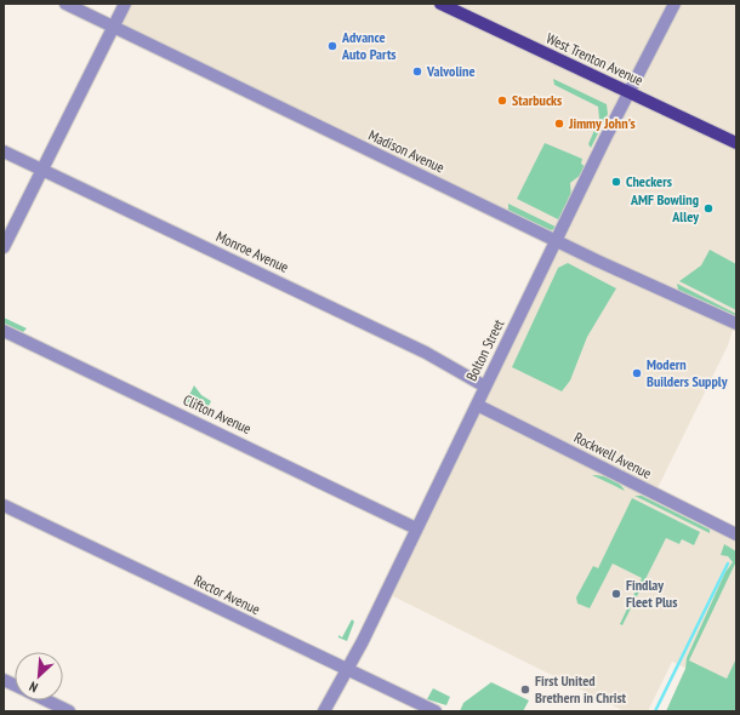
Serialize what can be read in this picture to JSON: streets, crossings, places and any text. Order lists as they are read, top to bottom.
{
  "streets": {
    "main road": ["West Trenton Avenue"],
    "street": [
      "Madison Avenue",
      "Monroe Avenue",
      "Bolton Street",
      "Clifton Avenue",
      "Rockwell Avenue",
      "Rector Avenue"
    ]
  },
  "crossings": [
    ["West Trenton Avenue", "Bolton Street"],
    ["Madison Avenue", "Bolton Street"],
    ["Monroe Avenue", "Bolton Street"],
    ["Bolton Street", "Clifton Avenue"],
    ["Bolton Street", "Rockwell Avenue"],
    ["Bolton Street", "Rector Avenue"]
  ],
  "places": [
    "Advance Auto Parts",
    "Valvoline",
    "Starbucks",
    "Jimmy John's",
    "Checkers",
    "AMF Bowling Alley",
    "Modern Builders Supply",
    "Findlay Fleet Plus",
    "First United Brethern in Christ"
  ],
  "north": "bottom left"
}
